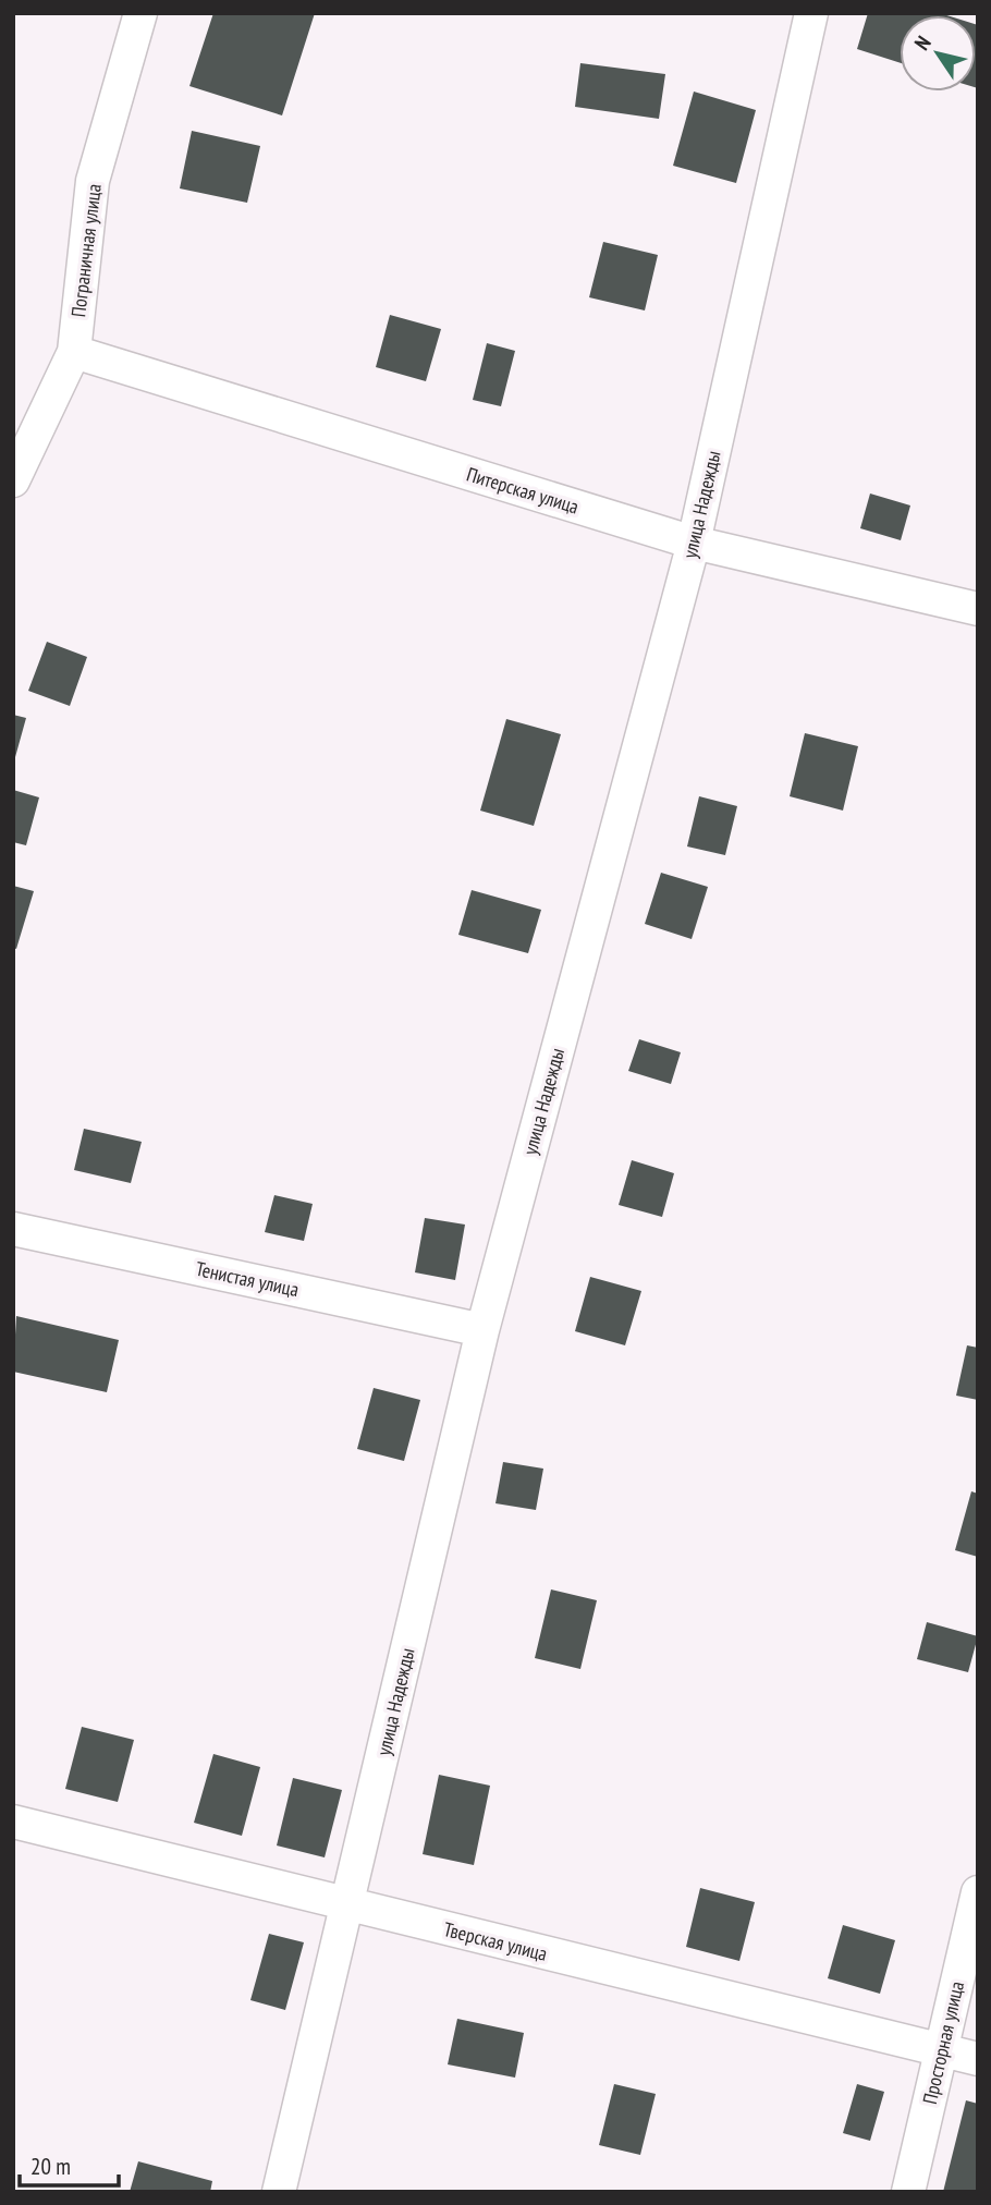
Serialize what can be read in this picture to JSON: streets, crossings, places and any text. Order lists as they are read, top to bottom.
{
  "streets": {
    "street": [
      "Пограничная улица",
      "Питерская улица",
      "улица Надежды",
      "Тенистая улица",
      "Тверская улица",
      "Просторная улица"
    ]
  },
  "crossings": [
    ["Пограничная улица", "Питерская улица"],
    ["Питерская улица", "улица Надежды"],
    ["улица Надежды", "Тенистая улица"],
    ["улица Надежды", "Тверская улица"],
    ["Тверская улица", "Просторная улица"]
  ],
  "scale_bar": "20 m",
  "north": "top left"
}
